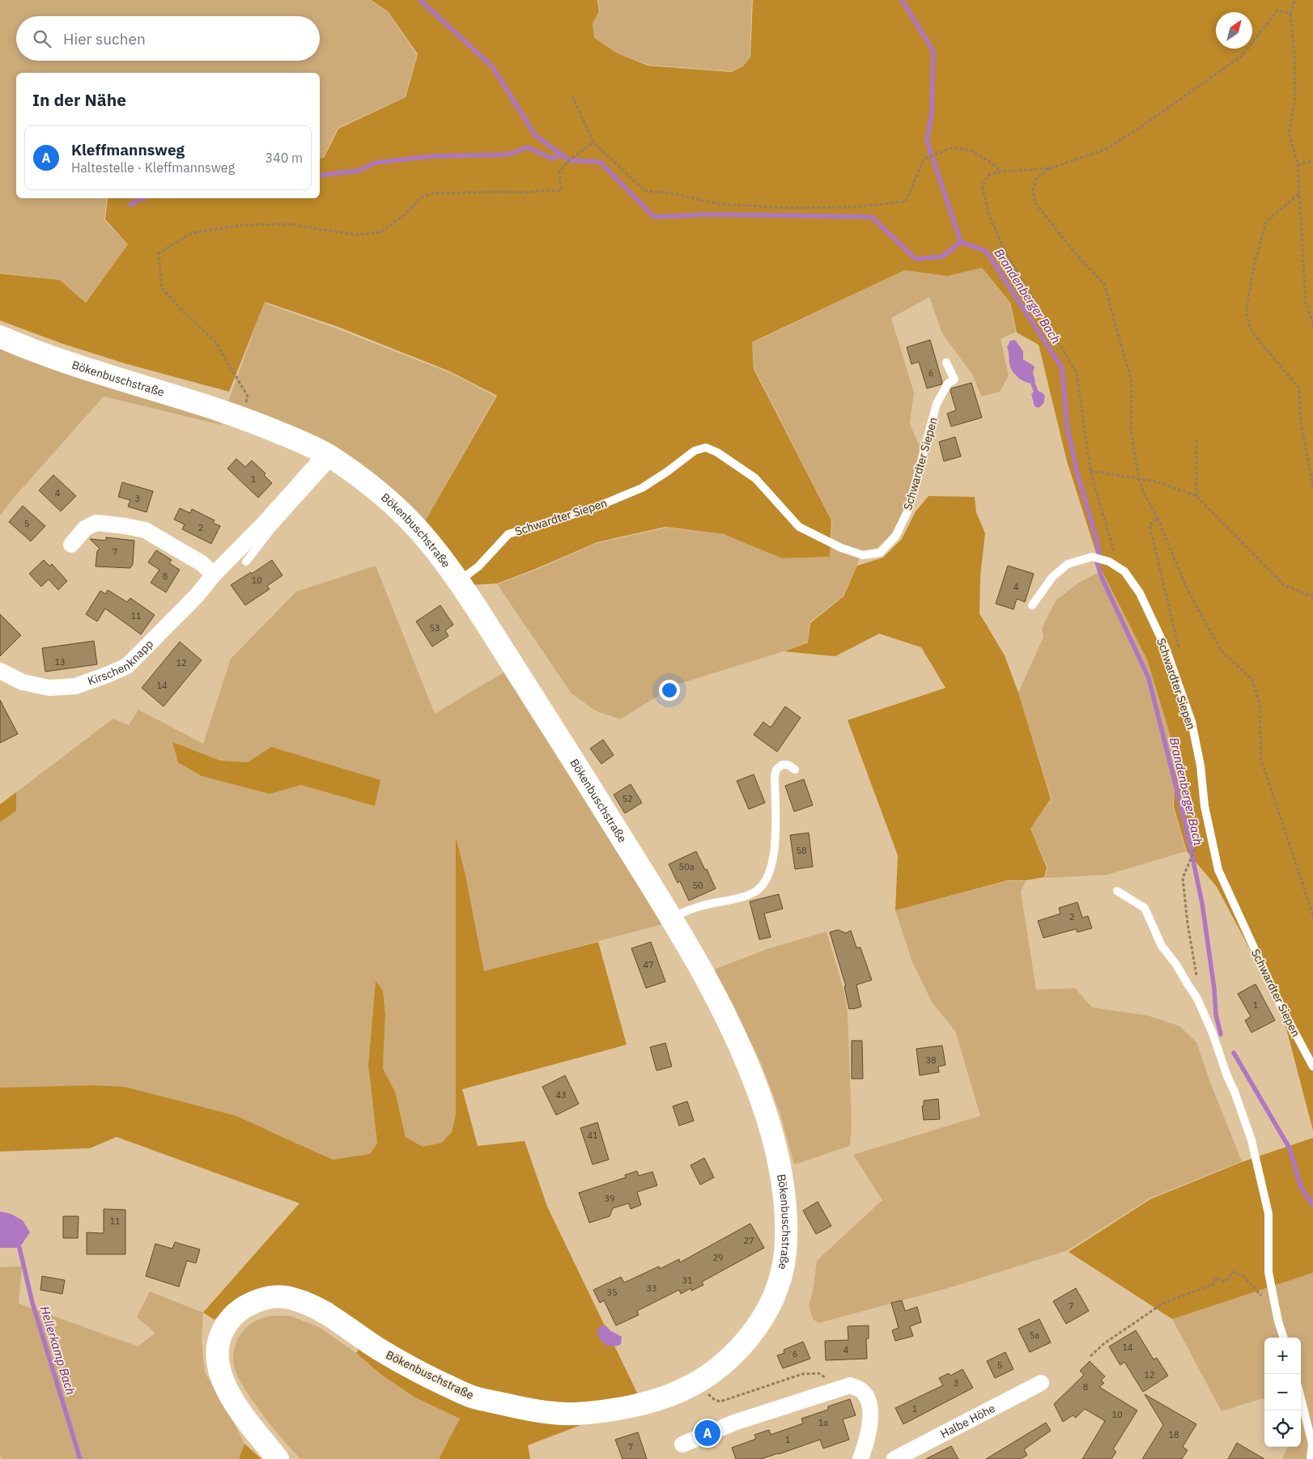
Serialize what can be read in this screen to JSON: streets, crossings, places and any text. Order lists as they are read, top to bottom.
{
  "streets": {
    "main road": ["Bökenbuschstraße"],
    "street": ["Kirschenknapp", "Halbe Höhe"],
    "lane": ["Schwardter Siepen"]
  },
  "crossings": [
    ["Bökenbuschstraße", "Schwardter Siepen"],
    ["Bökenbuschstraße", "Kirschenknapp"]
  ],
  "water": ["Brandenberger Bach", "Hellerkamp Bach"],
  "house_numbers": [
    "6",
    "1",
    "4",
    "3",
    "5",
    "2",
    "7",
    "8",
    "10",
    "4",
    "11",
    "53",
    "13",
    "12",
    "14",
    "52",
    "58",
    "50a",
    "50",
    "2",
    "47",
    "1",
    "38",
    "43",
    "41",
    "39",
    "11",
    "27",
    "29",
    "31",
    "33",
    "35",
    "7",
    "5a",
    "14",
    "4",
    "6",
    "5",
    "12",
    "3",
    "8",
    "1",
    "10",
    "1a",
    "18",
    "1",
    "7"
  ],
  "north": "top right",
  "page": {
    "search": "Hier suchen",
    "heading": "In der Nähe",
    "list": [
      {
        "mark": "A",
        "name": "Kleffmannsweg",
        "note": "Haltestelle · Kleffmannsweg",
        "value": "340 m"
      }
    ],
    "map_buttons": ["+", "−"],
    "pins": "A"
  }
}
